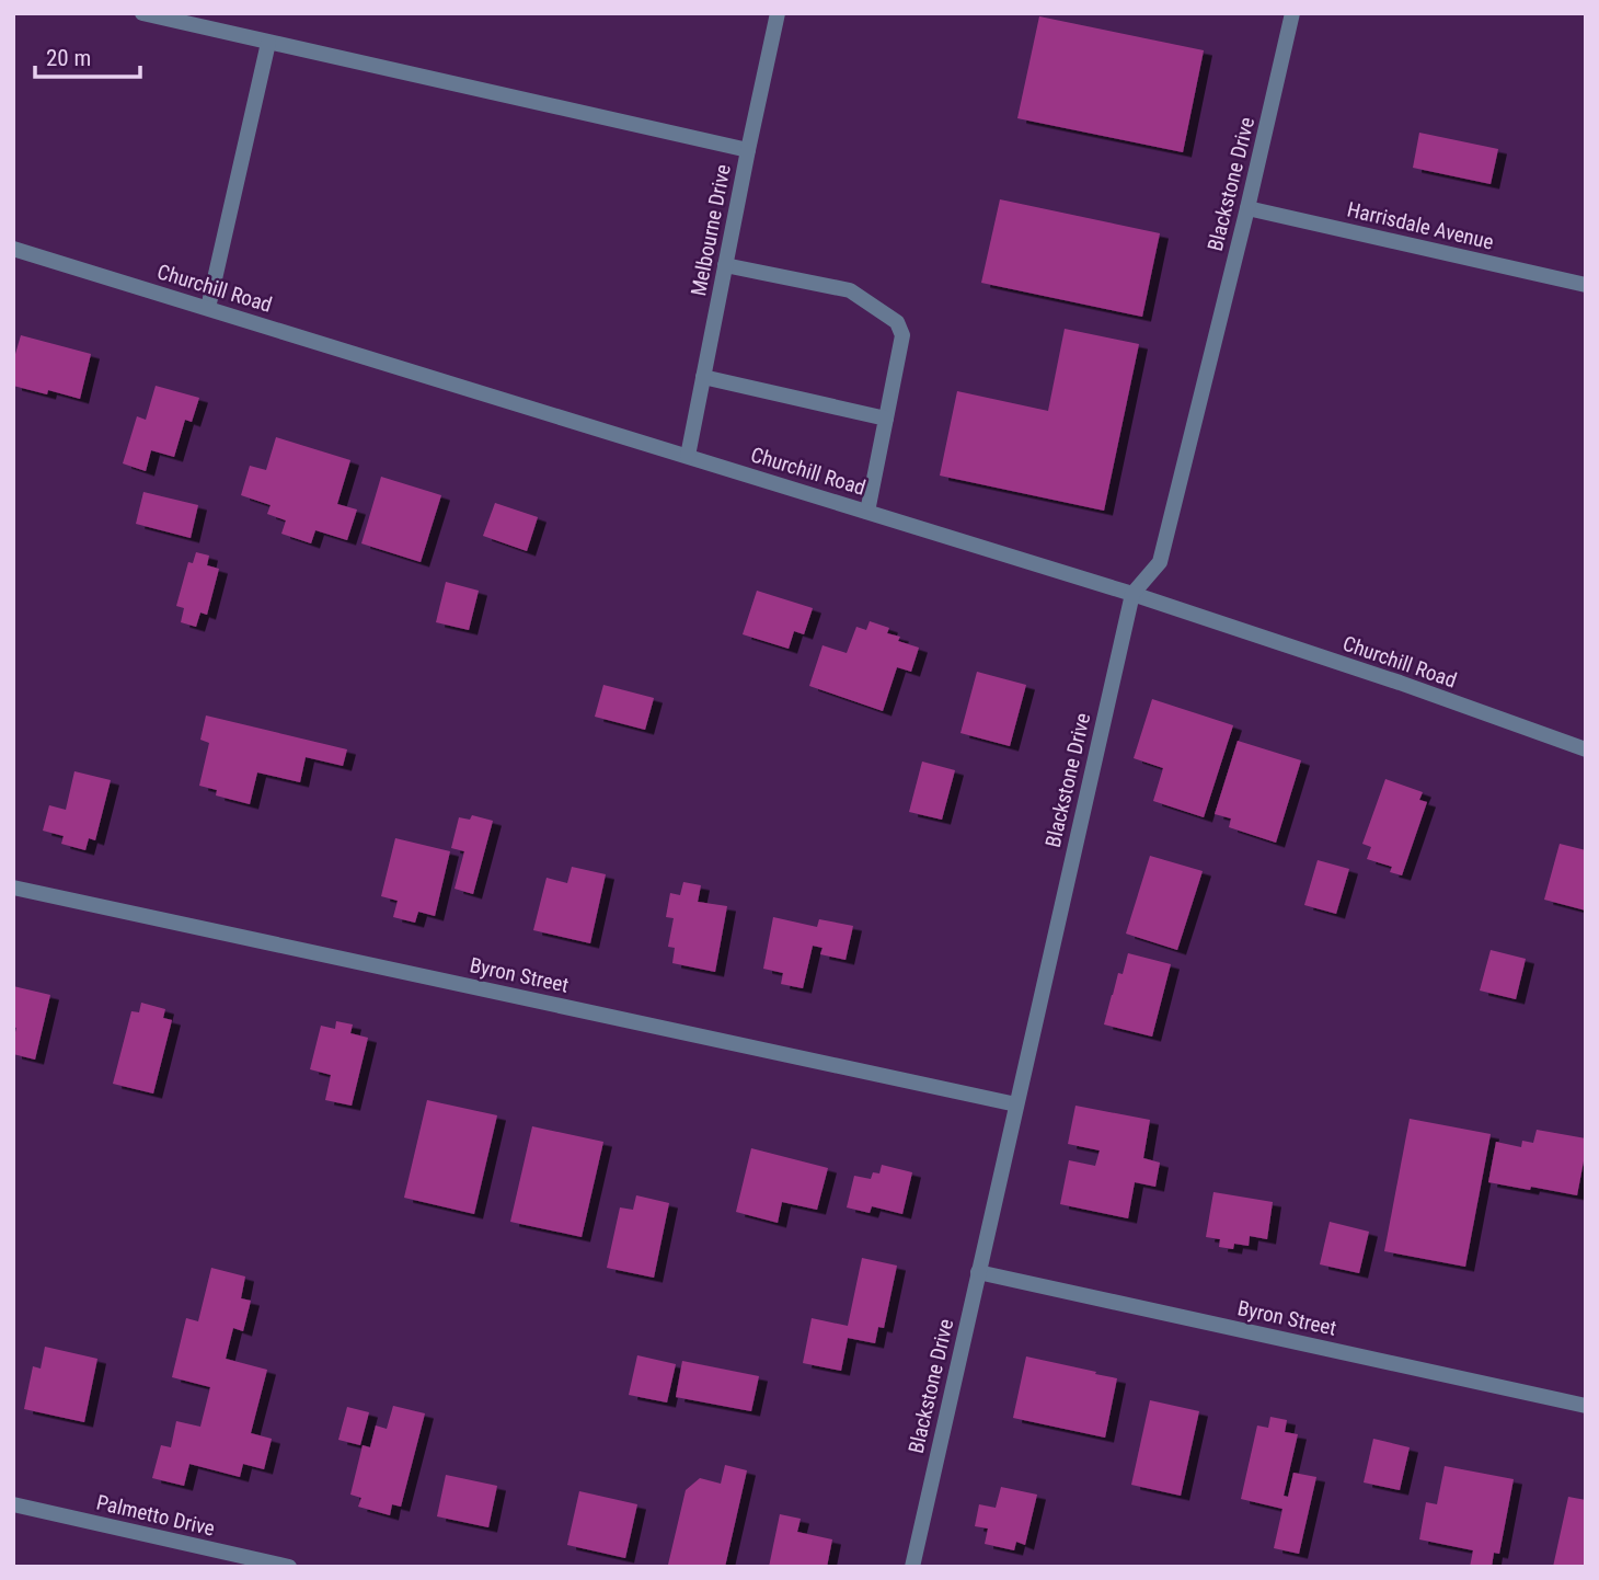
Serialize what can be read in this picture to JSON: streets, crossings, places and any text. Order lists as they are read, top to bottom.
{
  "streets": {
    "street": [
      "Blackstone Drive",
      "Harrisdale Avenue",
      "Melbourne Drive",
      "Churchill Road",
      "Byron Street",
      "Palmetto Drive"
    ]
  },
  "crossings": [
    ["Blackstone Drive", "Harrisdale Avenue"],
    ["Blackstone Drive", "Churchill Road"],
    ["Blackstone Drive", "Byron Street"],
    ["Melbourne Drive", "Churchill Road"]
  ],
  "scale_bar": "20 m"
}
